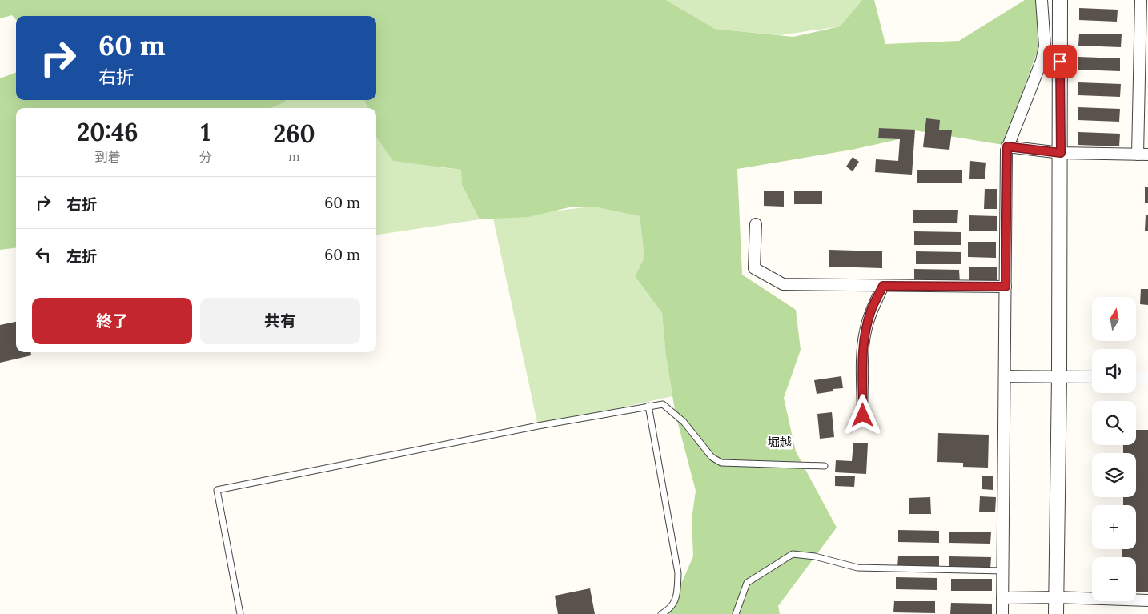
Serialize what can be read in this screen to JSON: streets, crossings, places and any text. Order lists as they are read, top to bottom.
{
  "districts": ["堀越"],
  "north": "top",
  "page": {
    "turn": ["60 m", "右折"],
    "eta": [
      "20:46",
      "到着",
      "1",
      "分",
      "260",
      "m"
    ],
    "list": [
      {
        "name": "右折",
        "value": "60 m"
      },
      {
        "name": "左折",
        "value": "60 m"
      }
    ],
    "buttons": ["終了", "共有"],
    "map_buttons": ["+", "−"]
  }
}
